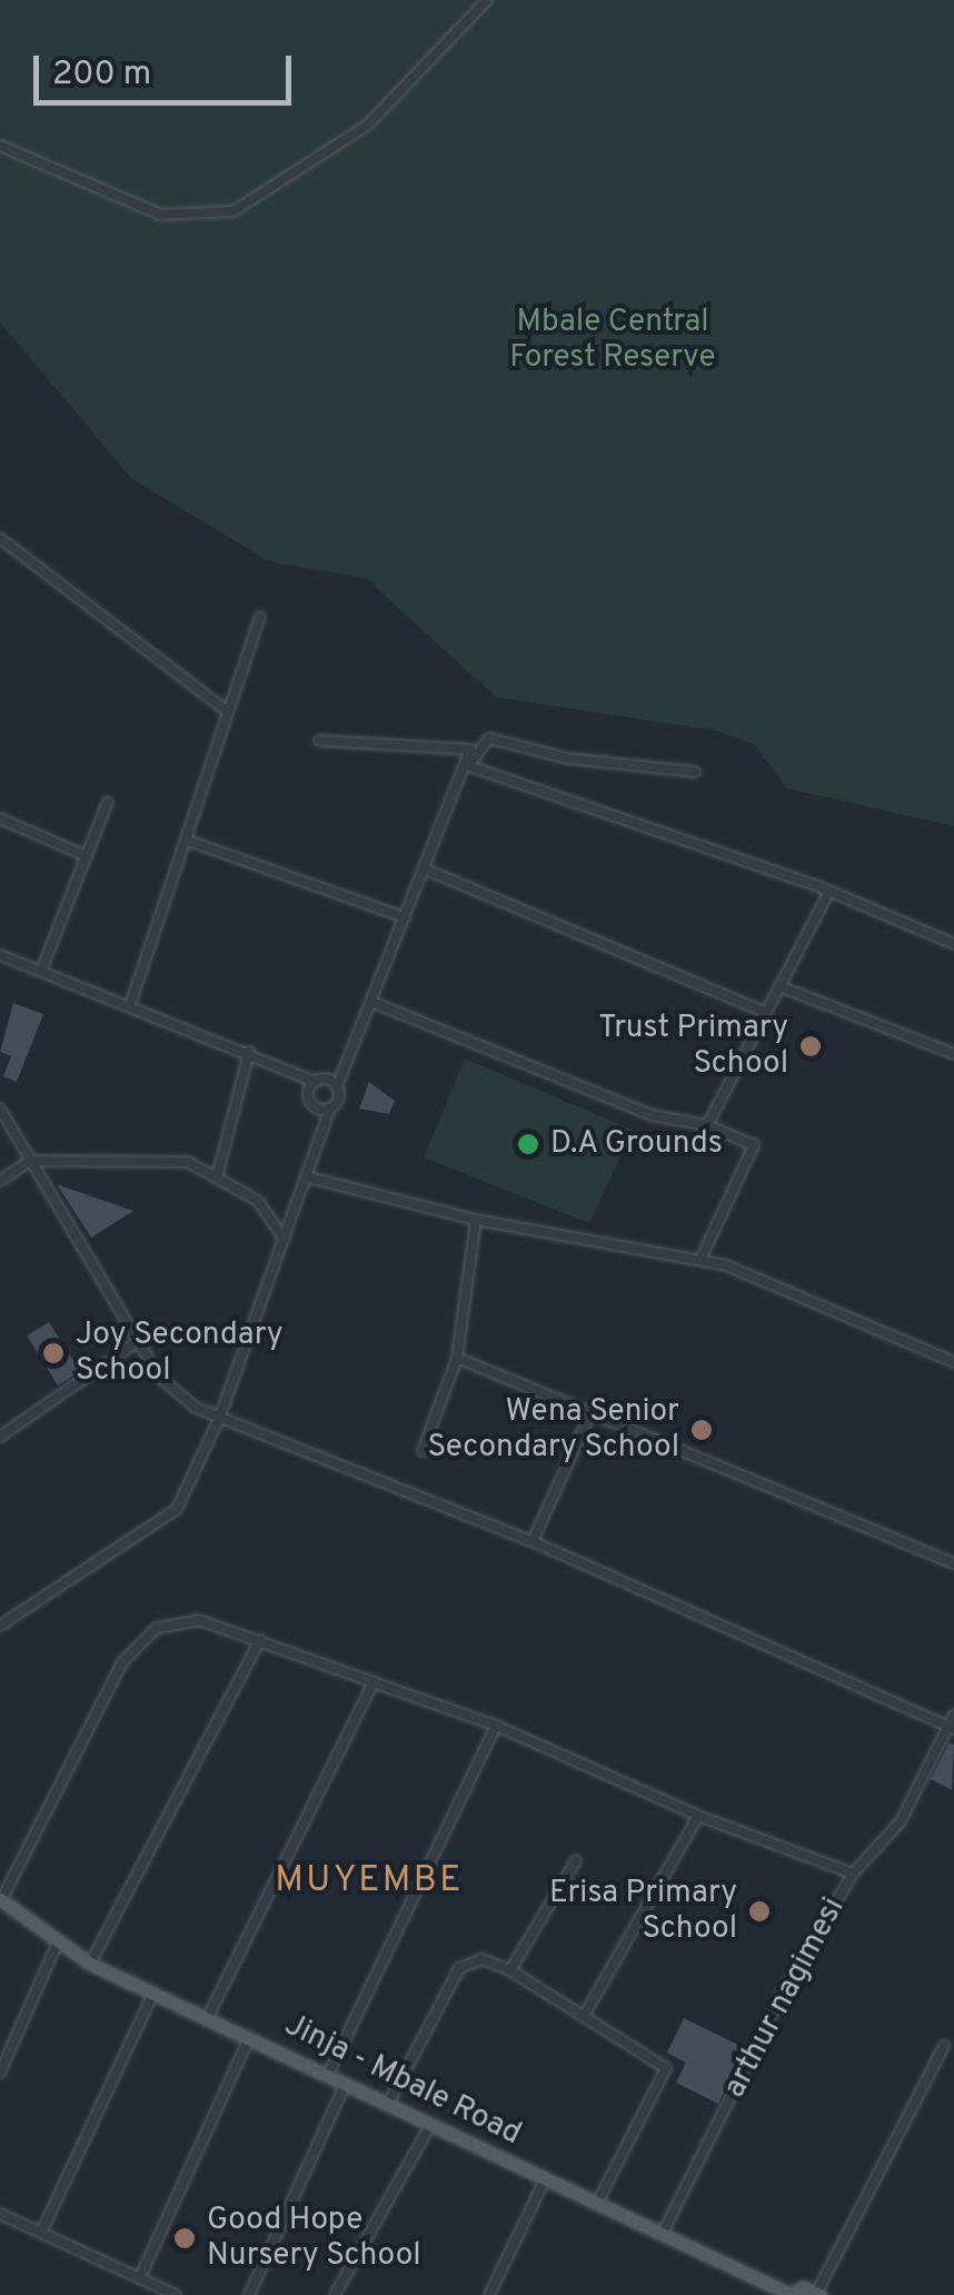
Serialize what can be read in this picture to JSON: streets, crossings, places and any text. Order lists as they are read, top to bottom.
{
  "streets": {
    "main road": ["Jinja - Mbale Road"],
    "street": ["arthur nagimesi"]
  },
  "crossings": [
    ["arthur nagimesi", "Jinja - Mbale Road"]
  ],
  "districts": ["MUYEMBE"],
  "parks": ["Mbale Central Forest Reserve"],
  "places": [
    "Trust Primary School",
    "D.A Grounds",
    "Joy Secondary School",
    "Wena Senior Secondary School",
    "Erisa Primary School",
    "Good Hope Nursery School"
  ],
  "scale_bar": "200 m"
}
